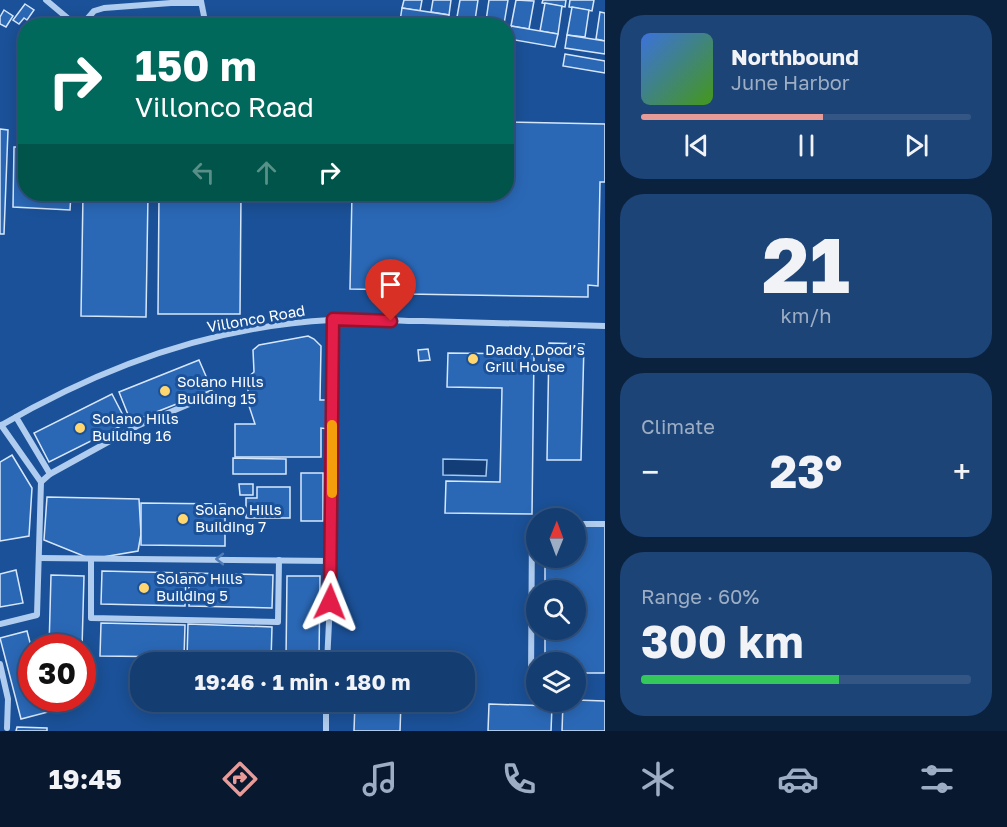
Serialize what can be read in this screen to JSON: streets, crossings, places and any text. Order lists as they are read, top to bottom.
{
  "streets": {
    "street": ["Villonco Road"]
  },
  "places": [
    "Daddy Dood’s Grill House",
    "Solano Hills Building 15",
    "Solano Hills Building 16",
    "Solano Hills Building 7",
    "Solano Hills Building 5"
  ],
  "north": "top",
  "page": {
    "turn": ["150 m", "Villonco Road"],
    "song": ["Northbound", "June Harbor"],
    "tile": [
      ["21", "km/h"],
      "Climate",
      ["Range · 60%", "300 km"]
    ],
    "heat": ["−", "23°", "+"],
    "limit": "30",
    "trip": "19:46 · 1 min · 180 m",
    "tabs": "19:45"
  }
}
